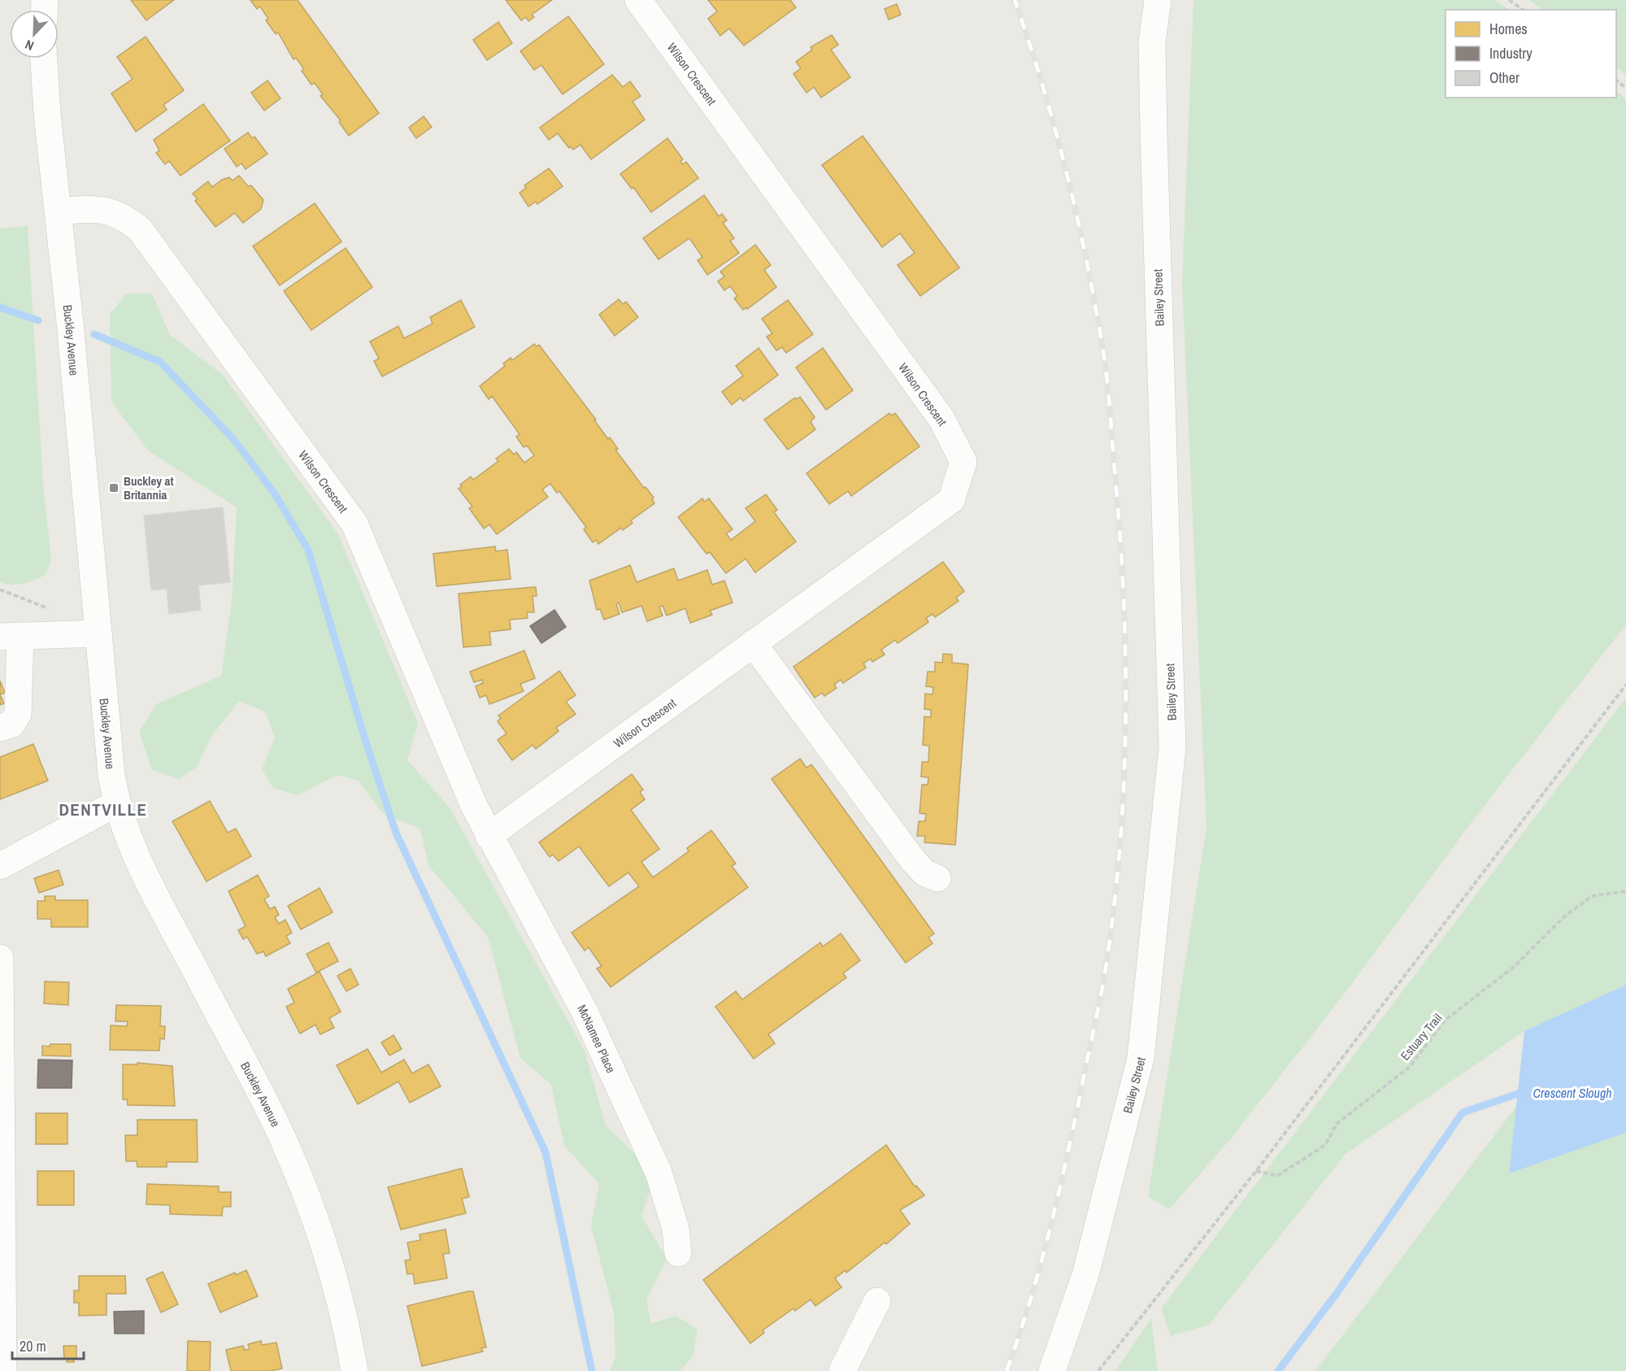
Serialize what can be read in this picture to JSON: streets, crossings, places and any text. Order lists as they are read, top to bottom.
{
  "streets": {
    "street": [
      "Wilson Crescent",
      "Bailey Street",
      "Buckley Avenue",
      "McNamee Place"
    ],
    "path": ["Estuary Trail"]
  },
  "crossings": [
    ["Wilson Crescent", "Buckley Avenue"],
    ["Wilson Crescent", "McNamee Place"]
  ],
  "districts": ["DENTVILLE"],
  "water": ["Crescent Slough"],
  "places": {
    "transit": ["Buckley at Britannia"]
  },
  "legend": ["Homes", "Industry", "Other"],
  "scale_bar": "20 m",
  "north": "bottom left"
}
